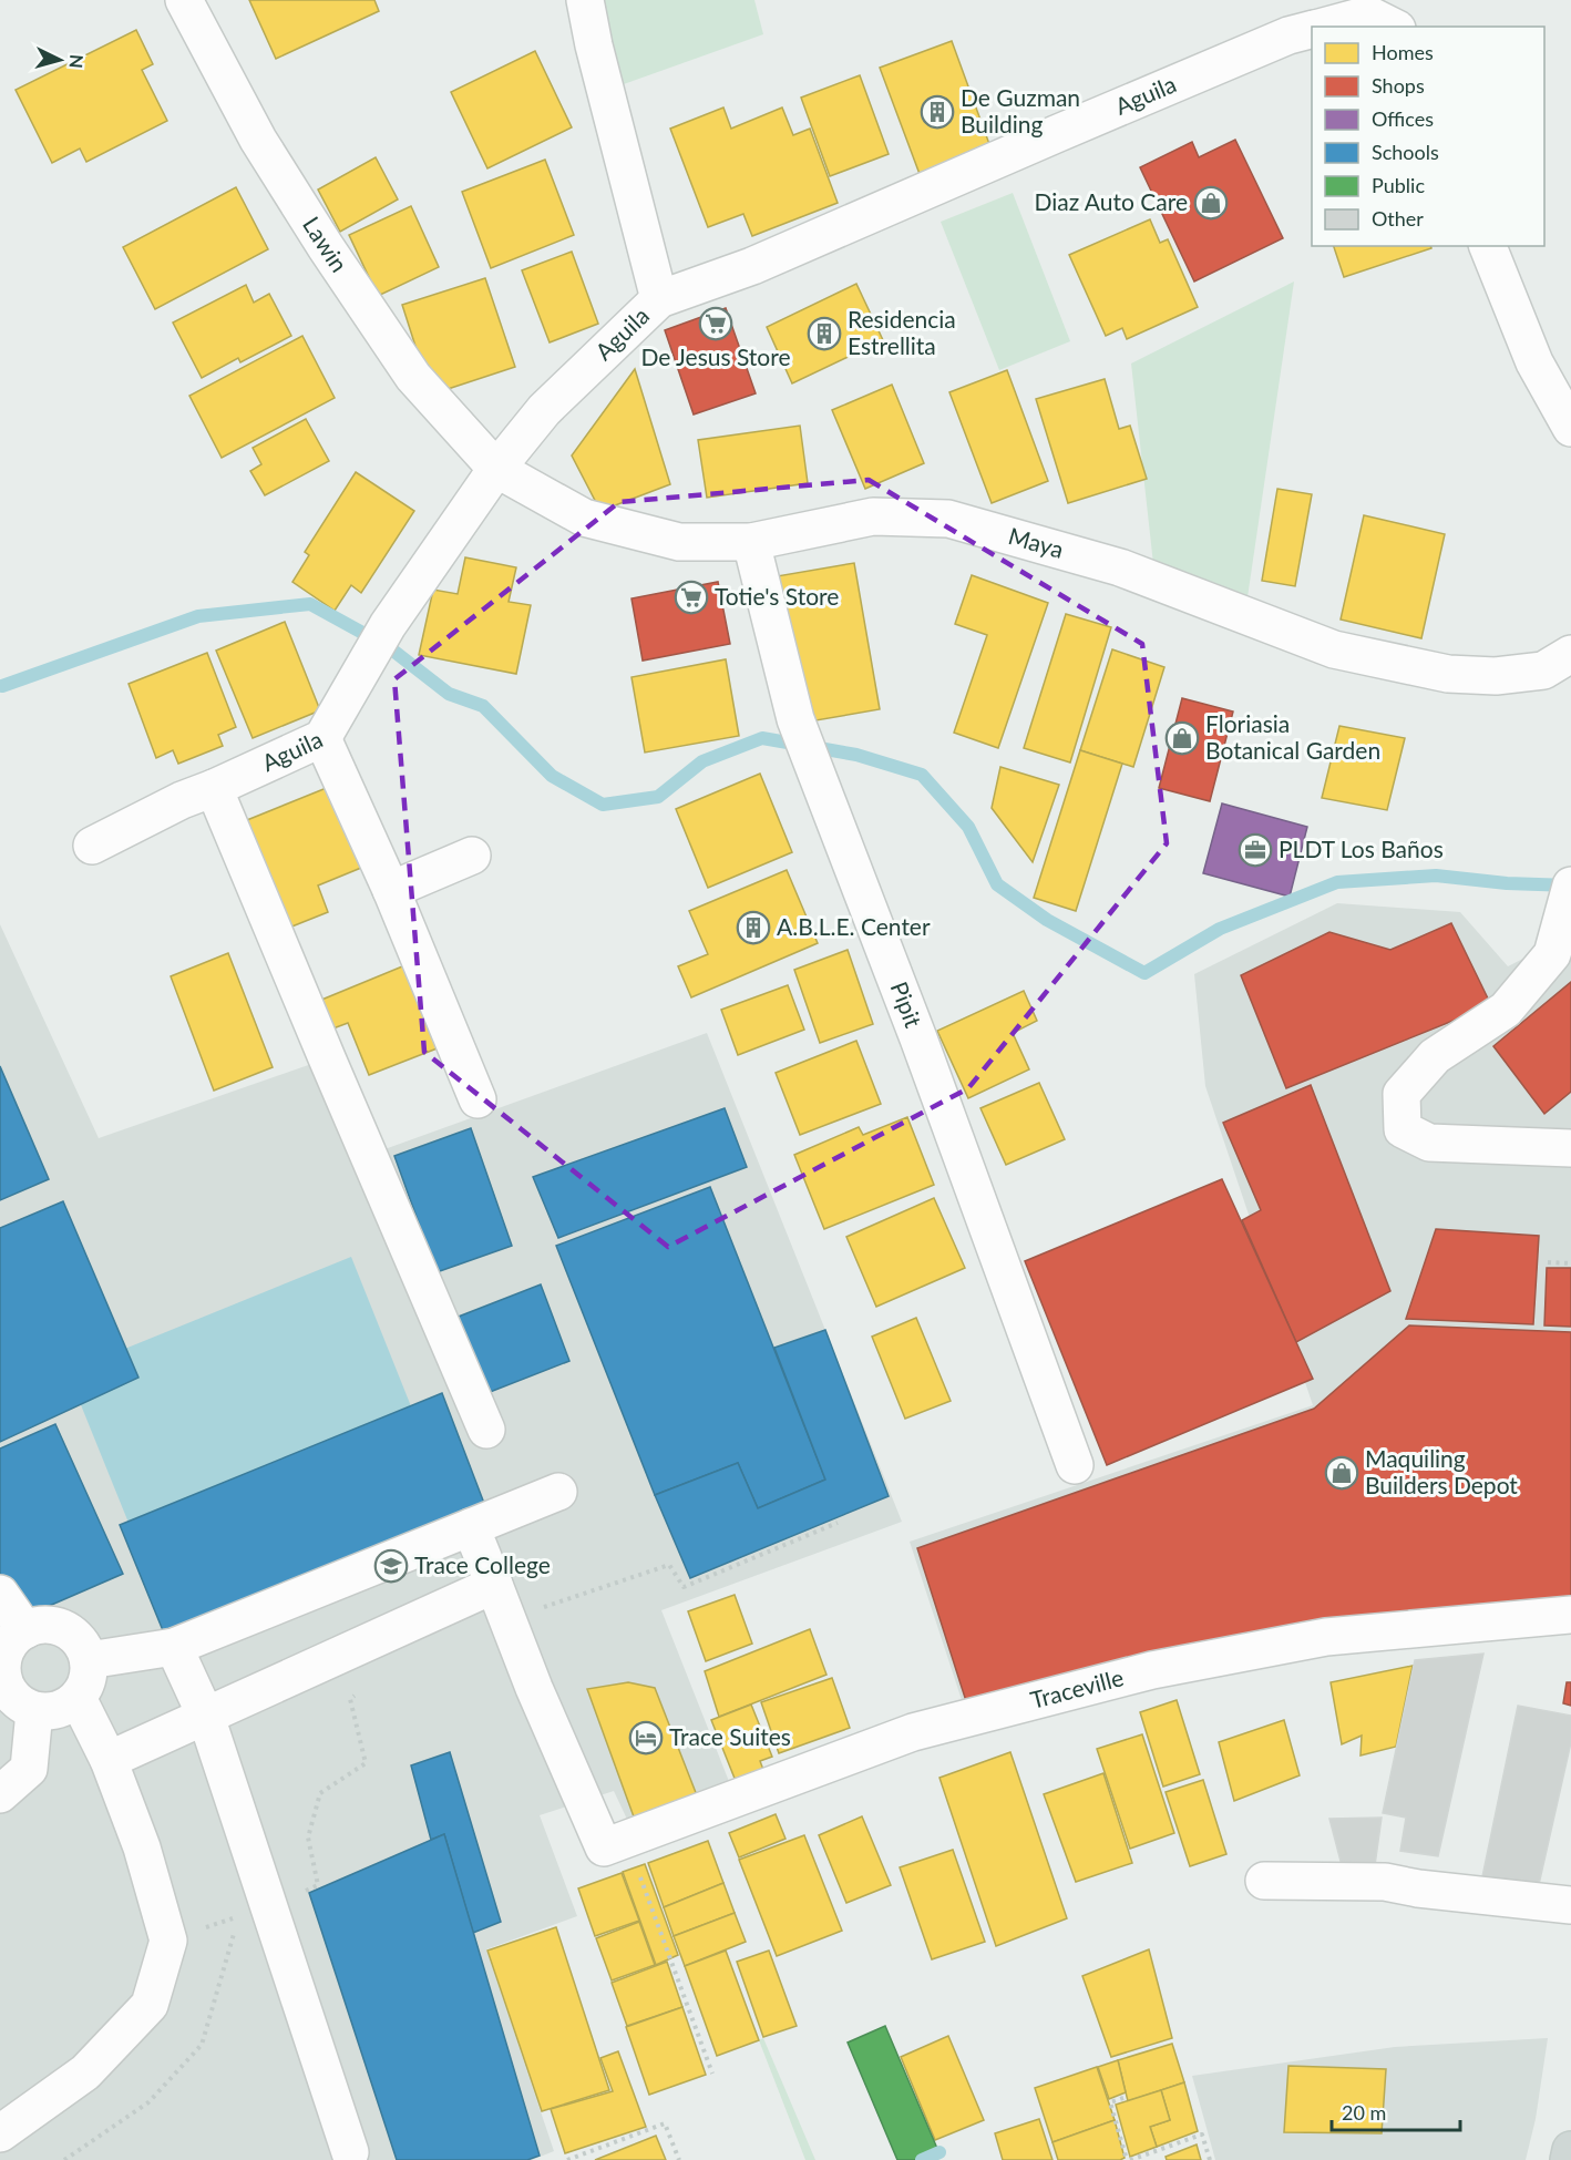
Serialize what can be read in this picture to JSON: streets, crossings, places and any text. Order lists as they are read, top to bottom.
{
  "streets": {
    "street": [
      "Aguila",
      "Lawin",
      "Maya",
      "Pipit",
      "Traceville"
    ]
  },
  "crossings": [
    ["Aguila", "Lawin"],
    ["Aguila", "Maya"],
    ["Lawin", "Maya"],
    ["Maya", "Pipit"]
  ],
  "places": {
    "building": ["De Guzman Building", "Residencia Estrellita", "A.B.L.E. Center"],
    "shop": ["Diaz Auto Care", "Floriasia Botanical Garden", "Maquiling Builders Depot"],
    "supermarket": ["De Jesus Store", "Totie's Store"],
    "office": ["PLDT Los Baños"],
    "school or university": ["Trace College"],
    "hotel": ["Trace Suites"]
  },
  "legend": [
    "Homes",
    "Shops",
    "Offices",
    "Schools",
    "Public",
    "Other"
  ],
  "scale_bar": "20 m",
  "north": "right"
}
